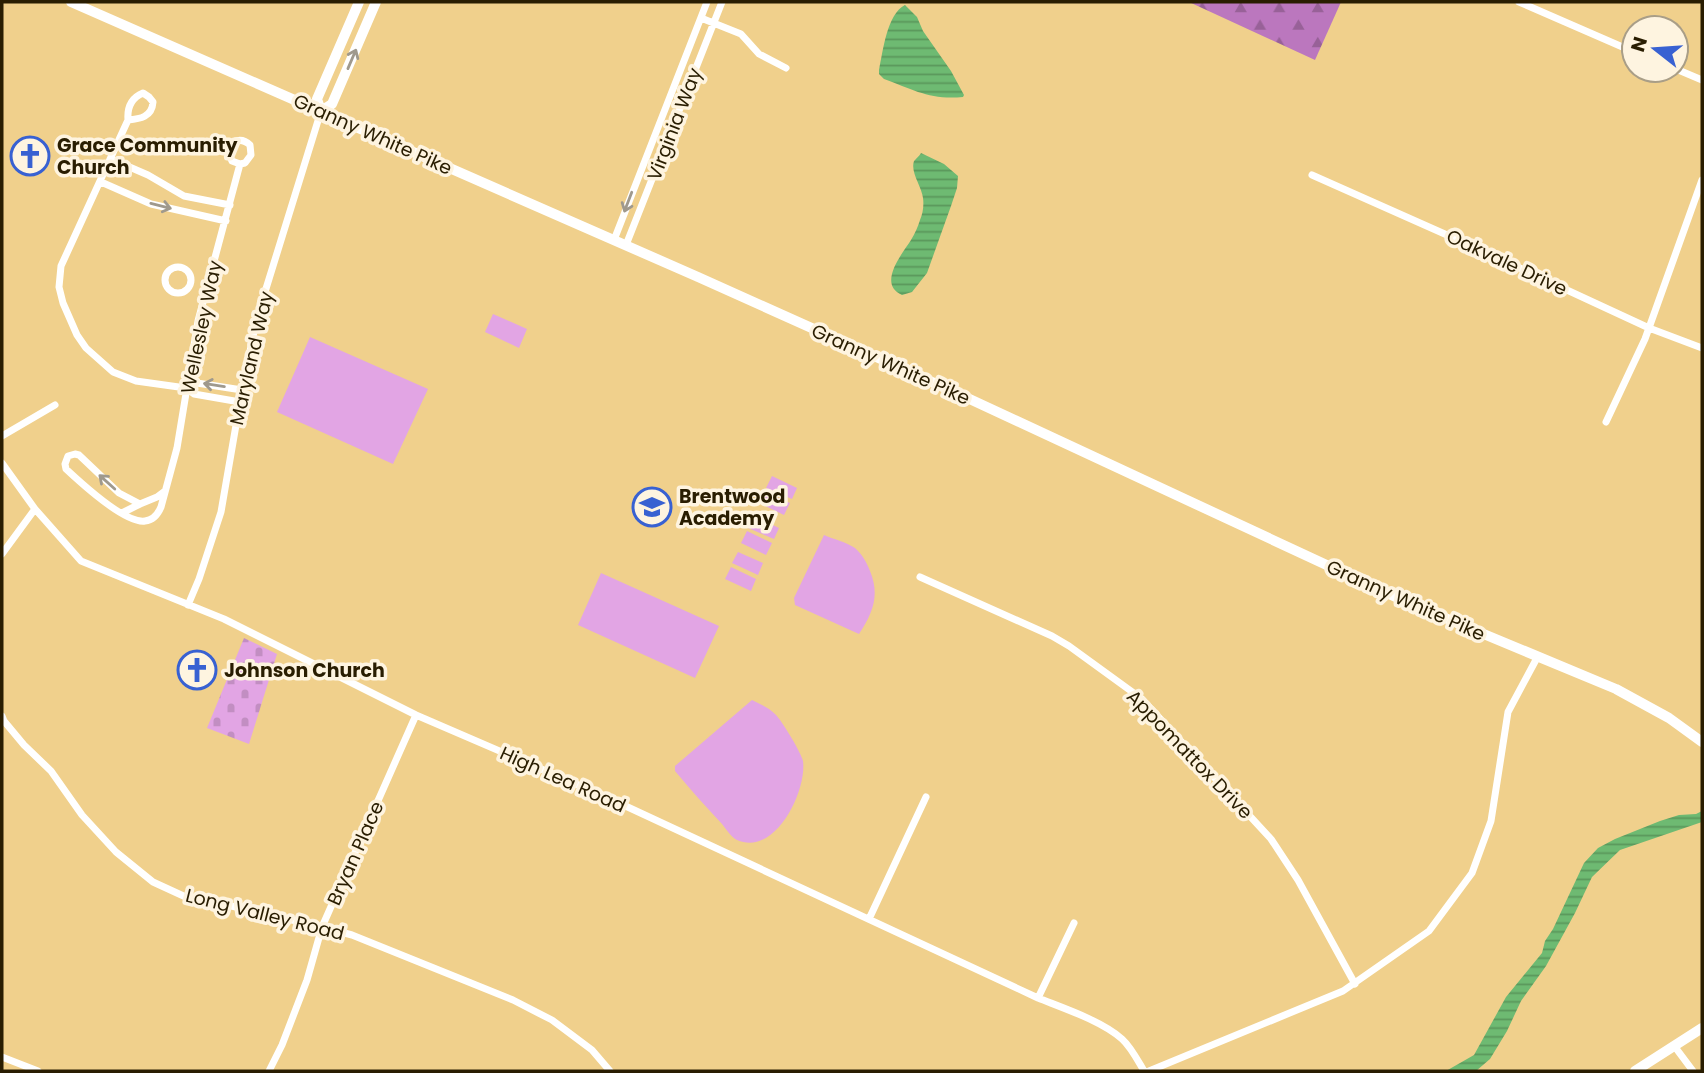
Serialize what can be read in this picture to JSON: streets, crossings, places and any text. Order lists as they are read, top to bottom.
{
  "streets": {
    "main road": ["Granny White Pike", "Maryland Way"],
    "street": [
      "Virginia Way",
      "Oakvale Drive",
      "Wellesley Way",
      "Appomattox Drive",
      "High Lea Road",
      "Bryan Place",
      "Long Valley Road"
    ]
  },
  "crossings": [
    ["Virginia Way", "Granny White Pike"],
    ["Granny White Pike", "Maryland Way"],
    ["Maryland Way", "High Lea Road"],
    ["High Lea Road", "Bryan Place"],
    ["Bryan Place", "Long Valley Road"]
  ],
  "places": {
    "church": ["Grace Community Church", "Johnson Church"],
    "school or university": ["Brentwood Academy"]
  },
  "north": "left"
}
